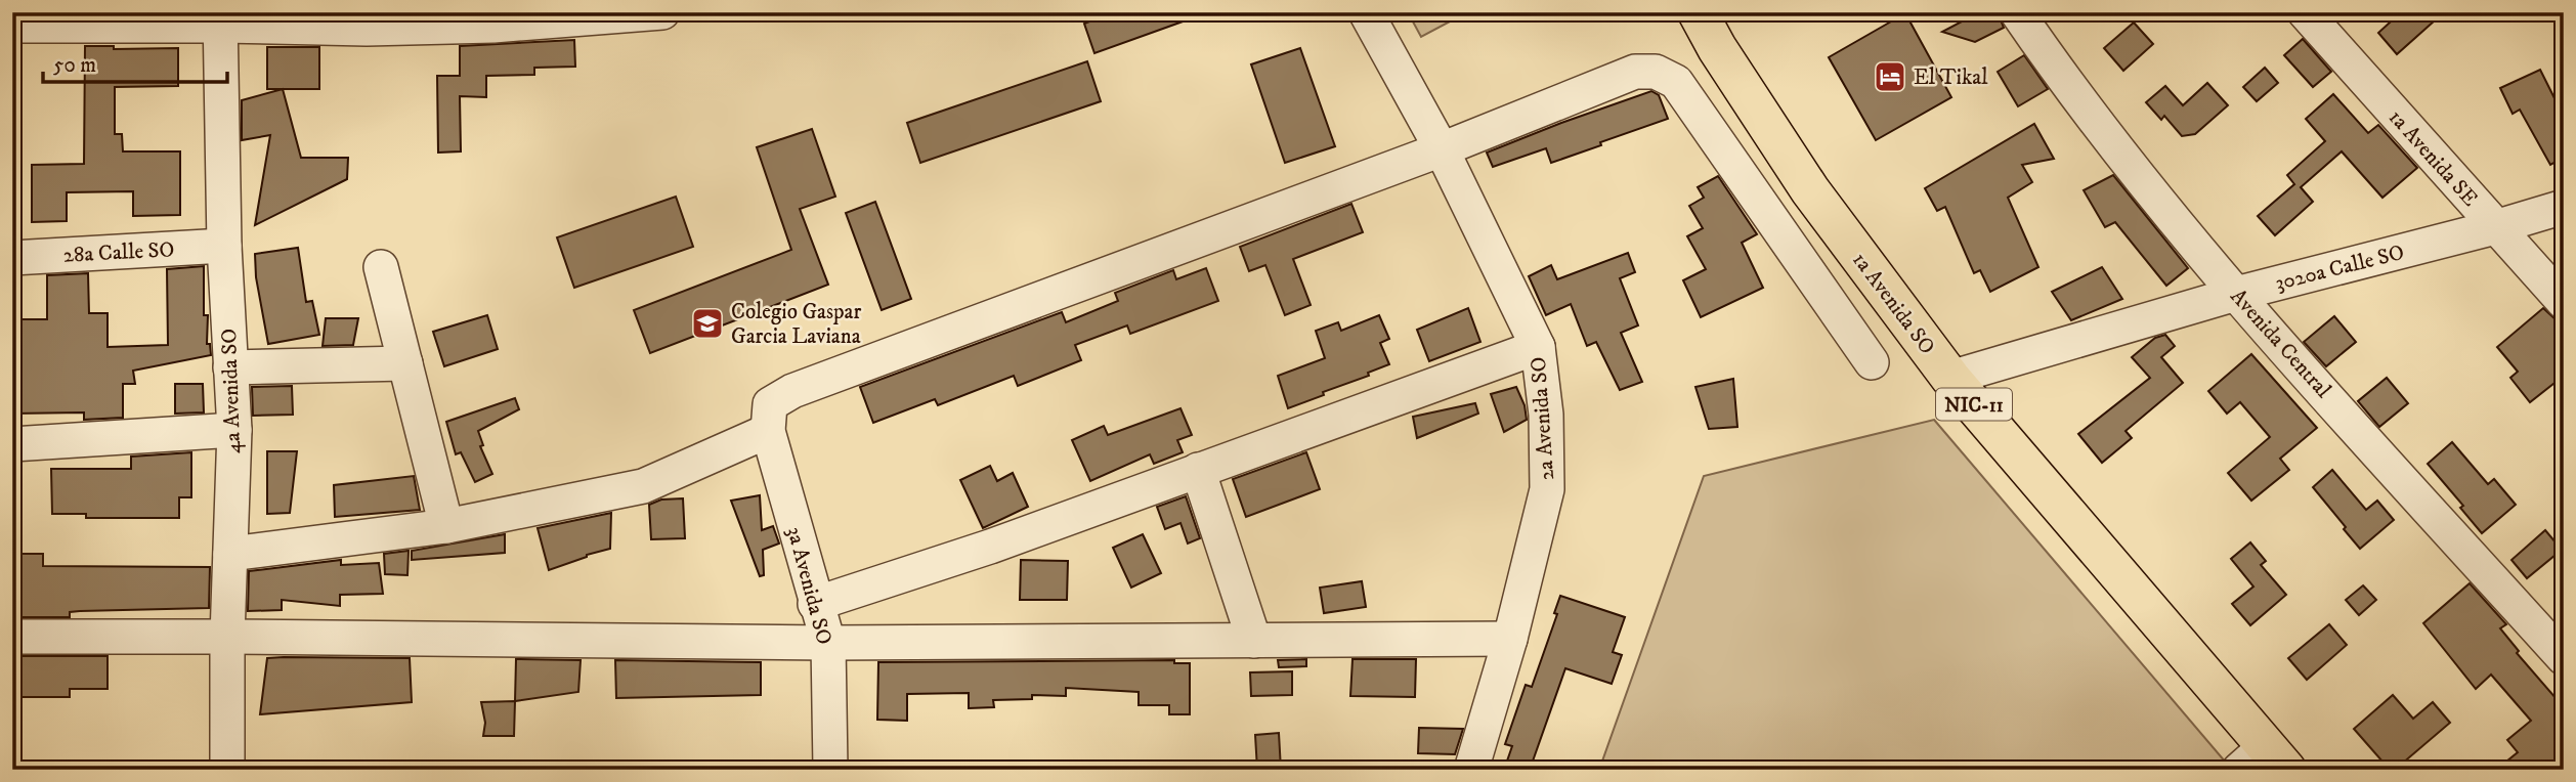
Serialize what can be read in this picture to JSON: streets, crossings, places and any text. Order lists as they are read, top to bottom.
{
  "streets": {
    "highway": ["1a Avenida SO", "NIC-11"],
    "street": [
      "1a Avenida SE",
      "28a Calle SO",
      "3020a Calle SO",
      "Avenida Central",
      "4a Avenida SO",
      "2a Avenida SO",
      "3a Avenida SO"
    ]
  },
  "crossings": [
    ["1a Avenida SE", "3020a Calle SO"],
    ["28a Calle SO", "4a Avenida SO"],
    ["3020a Calle SO", "1a Avenida SO"],
    ["3020a Calle SO", "Avenida Central"]
  ],
  "places": {
    "hotel": ["El Tikal"],
    "school or university": ["Colegio Gaspar Garcia Laviana"]
  },
  "scale_bar": "50 m"
}
